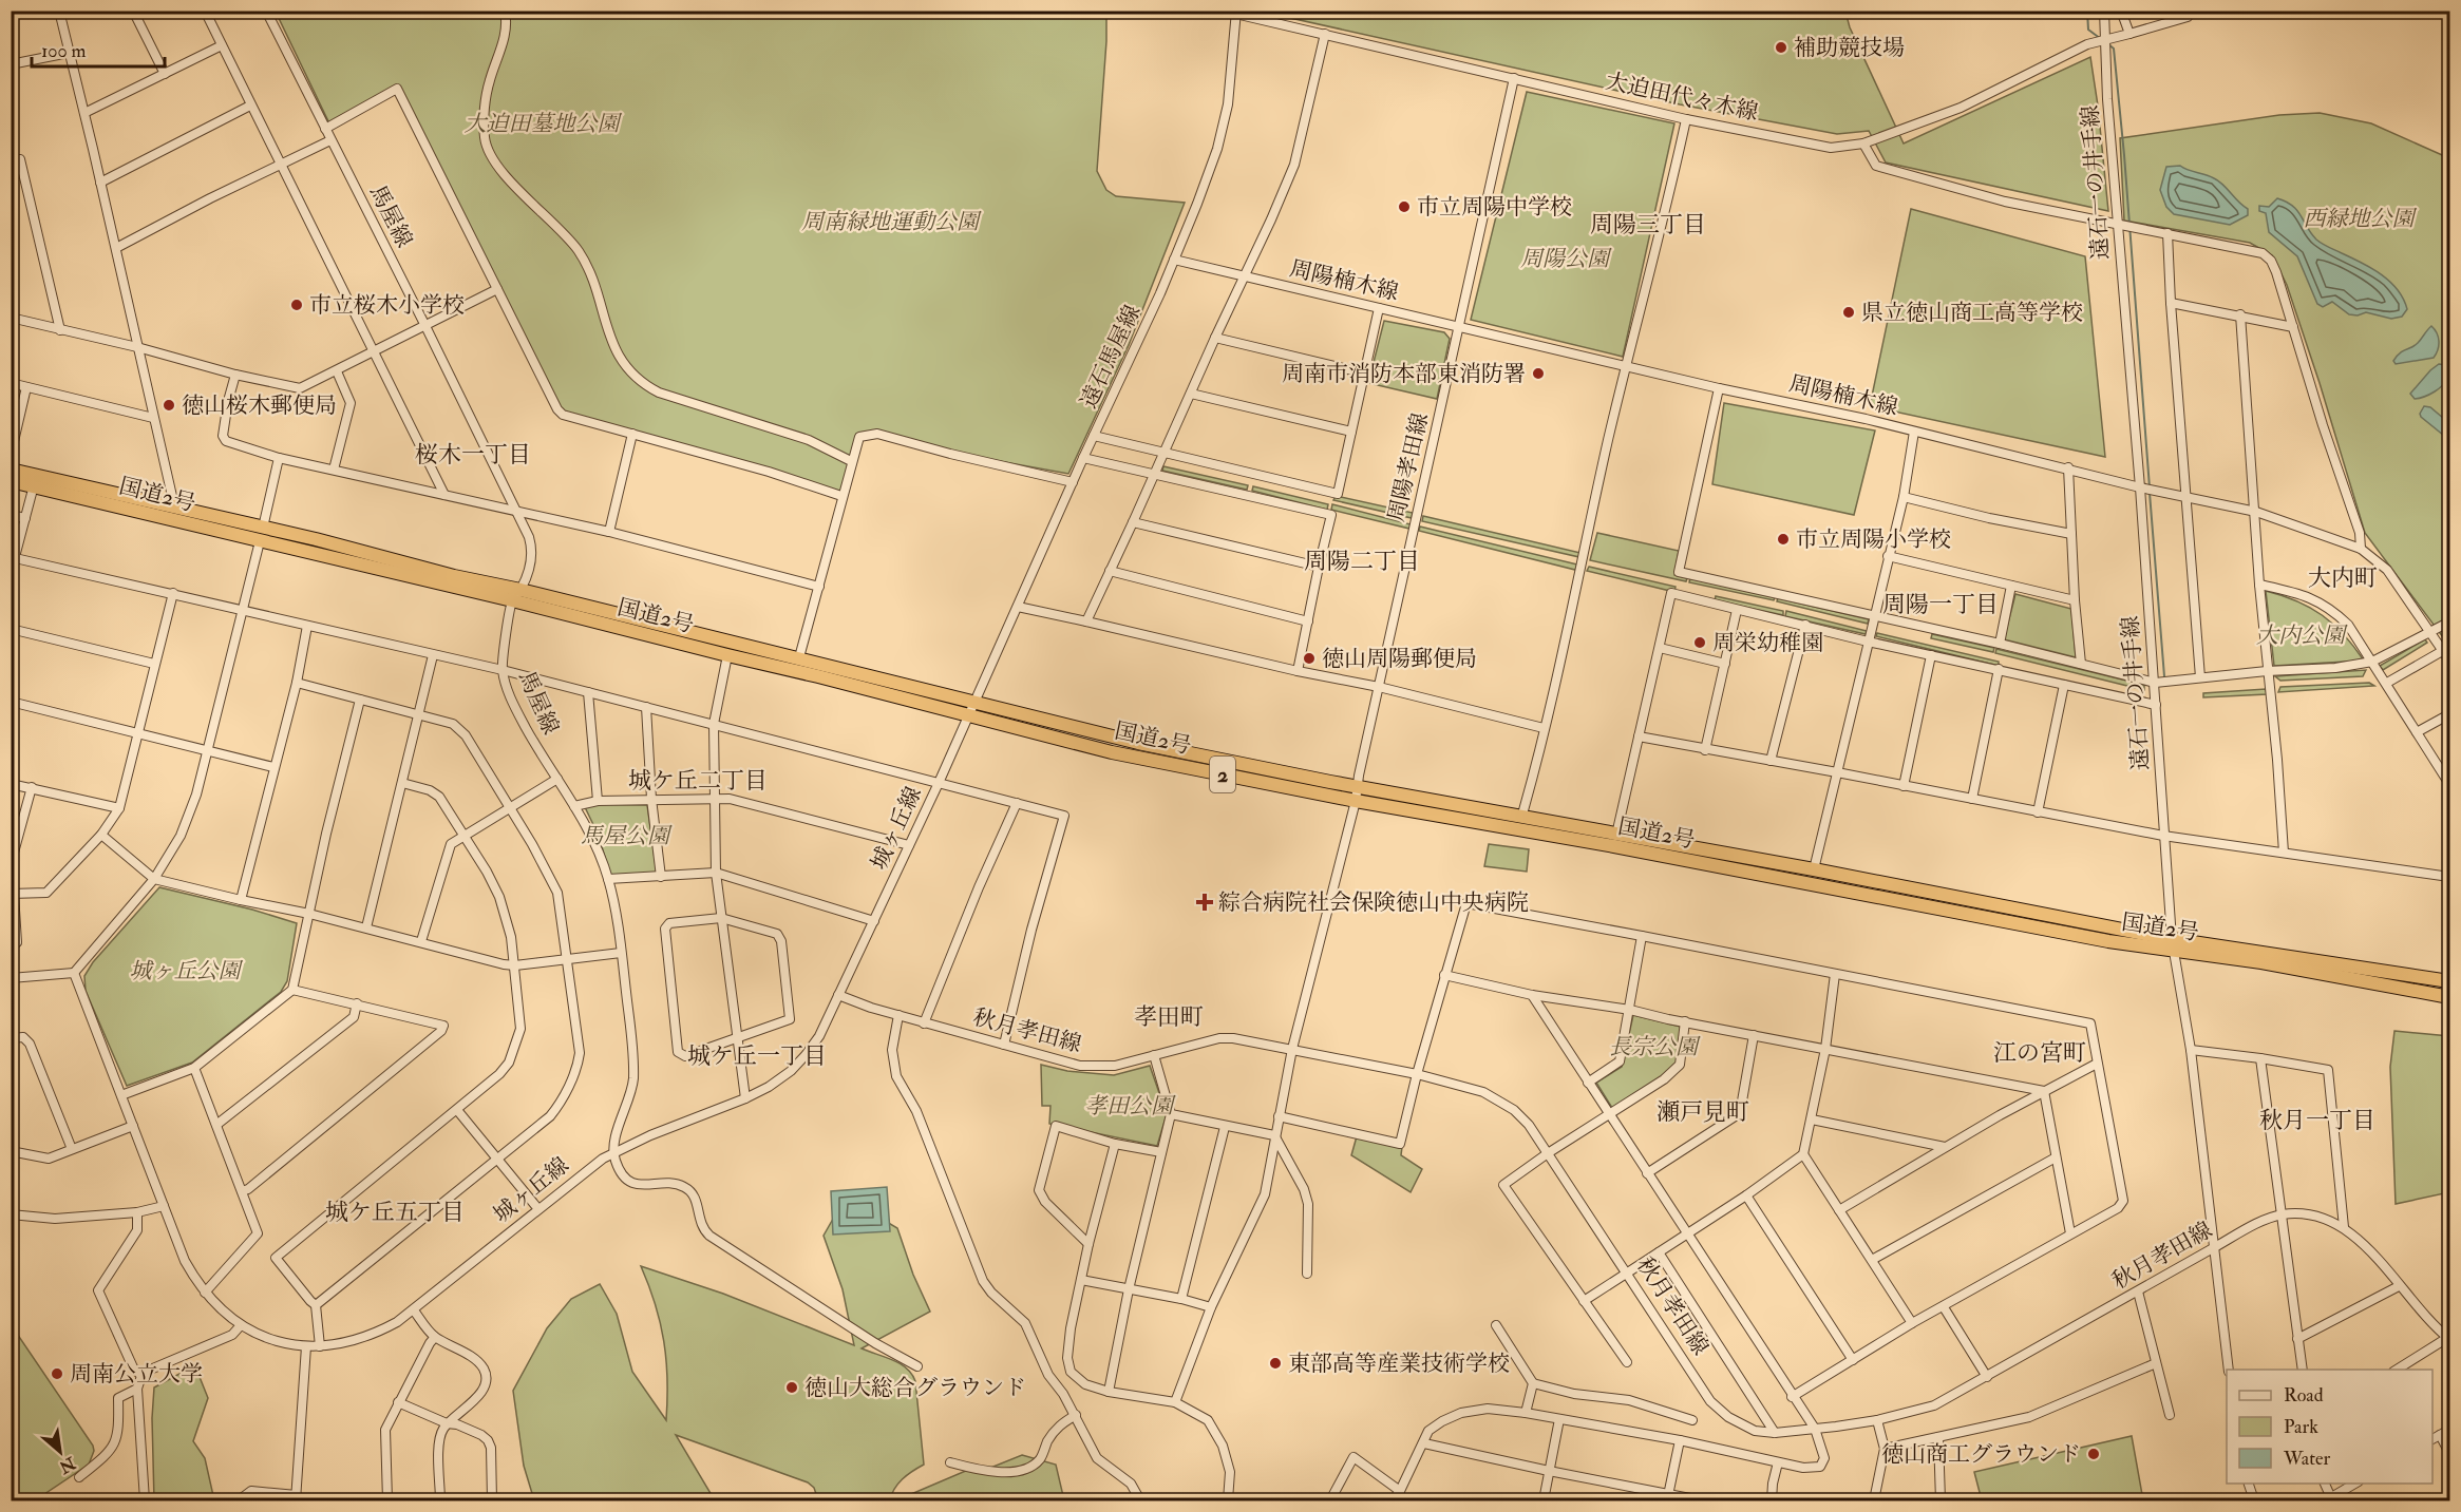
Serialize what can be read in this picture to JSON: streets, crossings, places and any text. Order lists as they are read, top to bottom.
{
  "streets": {
    "highway": ["国道2号", "2"],
    "street": [
      "大迫田代々木線",
      "遠石一の井手線",
      "馬屋線",
      "周陽楠木線",
      "遠石馬屋線",
      "周陽孝田線",
      "城ヶ丘線",
      "秋月孝田線"
    ]
  },
  "crossings": [
    ["大迫田代々木線", "遠石一の井手線"],
    ["大迫田代々木線", "遠石馬屋線"],
    ["大迫田代々木線", "周陽孝田線"],
    ["遠石一の井手線", "周陽楠木線"],
    ["遠石一の井手線", "国道2号"],
    ["遠石一の井手線", "秋月孝田線"],
    ["馬屋線", "国道2号"],
    ["馬屋線", "城ヶ丘線"],
    ["周陽楠木線", "遠石馬屋線"],
    ["周陽楠木線", "周陽孝田線"],
    ["遠石馬屋線", "国道2号"],
    ["遠石馬屋線", "城ヶ丘線"],
    ["周陽孝田線", "国道2号"],
    ["周陽孝田線", "秋月孝田線"],
    ["国道2号", "城ヶ丘線"],
    ["城ヶ丘線", "秋月孝田線"]
  ],
  "districts": [
    "周陽三丁目",
    "桜木一丁目",
    "周陽二丁目",
    "大内町",
    "周陽一丁目",
    "城ケ丘二丁目",
    "孝田町",
    "江の宮町",
    "城ケ丘一丁目",
    "瀬戸見町",
    "秋月一丁目",
    "城ケ丘五丁目"
  ],
  "parks": [
    "大迫田墓地公園",
    "西緑地公園",
    "周南緑地運動公園",
    "周陽公園",
    "大内公園",
    "馬屋公園",
    "城ヶ丘公園",
    "長宗公園",
    "孝田公園"
  ],
  "places": {
    "other": [
      "補助競技場",
      "市立周陽中学校",
      "市立桜木小学校",
      "県立徳山商工高等学校",
      "周南市消防本部東消防署",
      "徳山桜木郵便局",
      "市立周陽小学校",
      "周栄幼稚園",
      "徳山周陽郵便局",
      "東部高等産業技術学校",
      "周南公立大学",
      "徳山大総合グラウンド",
      "徳山商工グラウンド"
    ],
    "health": ["綜合病院社会保険徳山中央病院"]
  },
  "legend": ["Road", "Park", "Water"],
  "scale_bar": "100 m",
  "north": "bottom right"
}
